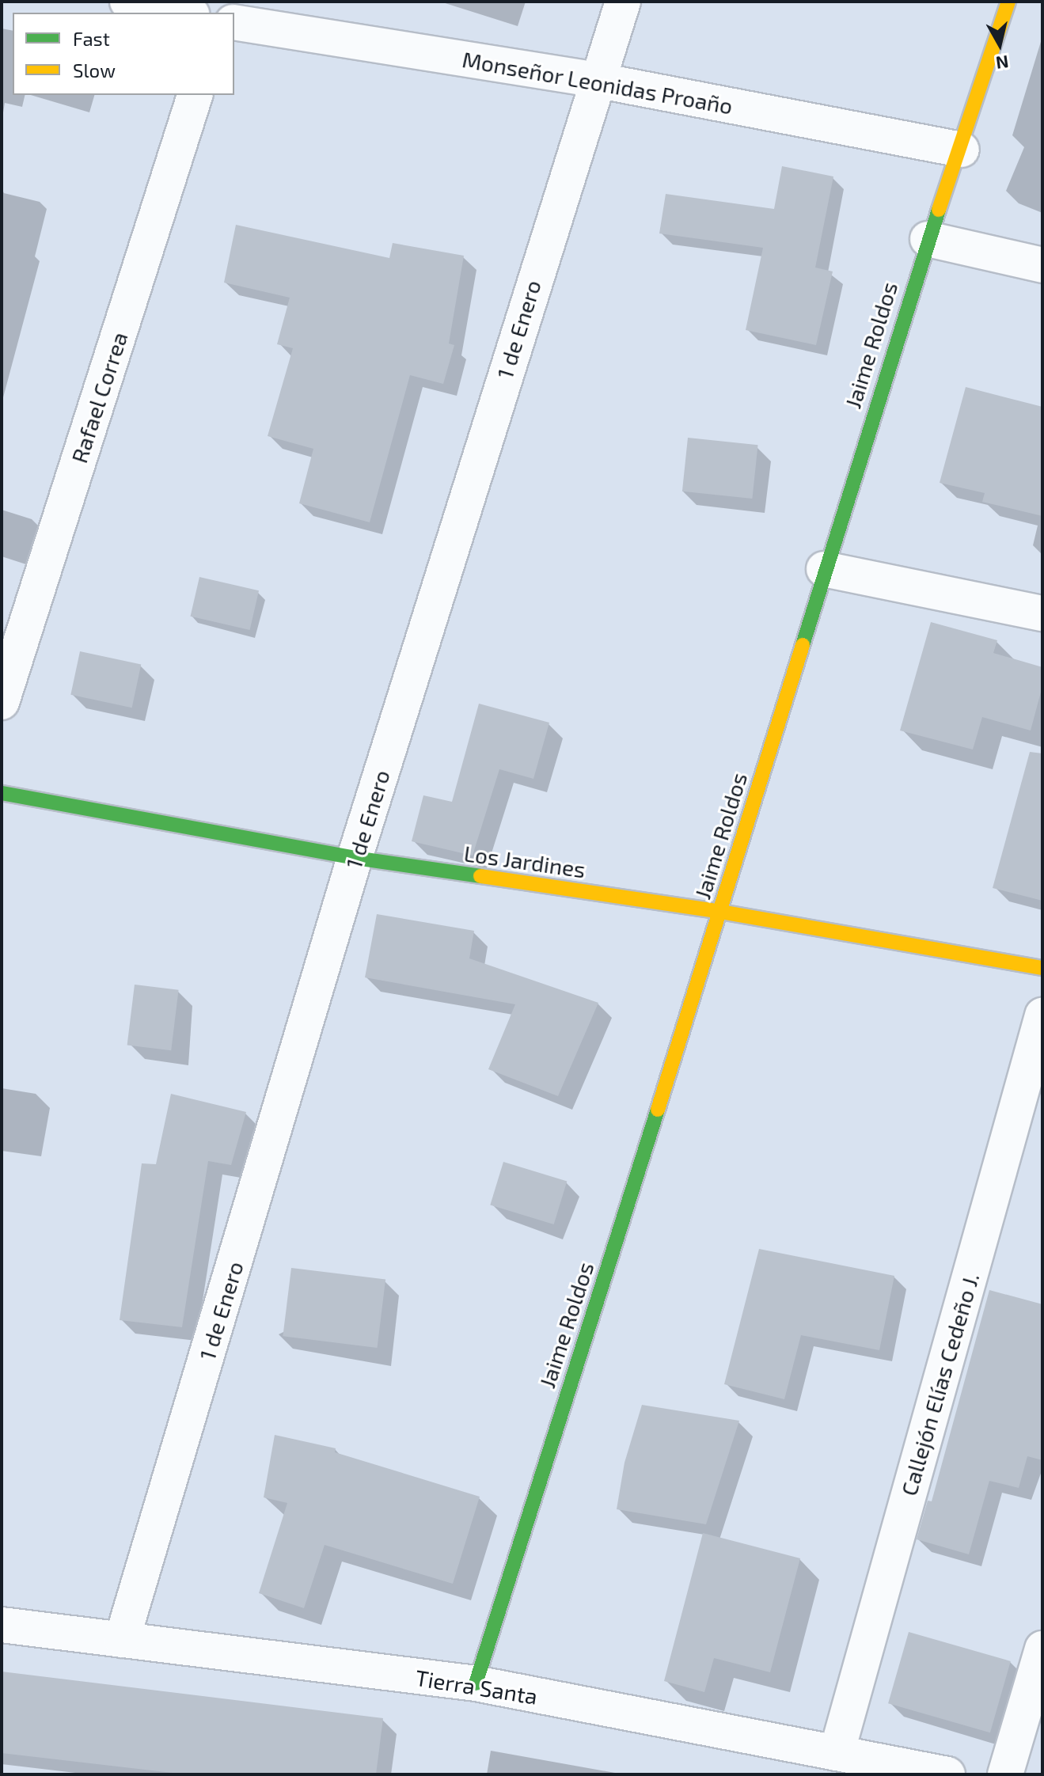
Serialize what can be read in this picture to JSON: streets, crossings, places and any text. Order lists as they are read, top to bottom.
{
  "streets": {
    "street": [
      "Monseñor Leonidas Proaño",
      "1 de Enero",
      "Jaime Roldos",
      "Rafael Correa",
      "Los Jardines",
      "Callejón Elías Cedeño J.",
      "Tierra Santa"
    ]
  },
  "crossings": [
    ["Monseñor Leonidas Proaño", "1 de Enero"],
    ["Monseñor Leonidas Proaño", "Jaime Roldos"],
    ["1 de Enero", "Los Jardines"],
    ["1 de Enero", "Tierra Santa"],
    ["Jaime Roldos", "Los Jardines"],
    ["Jaime Roldos", "Tierra Santa"],
    ["Callejón Elías Cedeño J.", "Tierra Santa"]
  ],
  "legend": ["Fast", "Slow"],
  "north": "bottom"
}
